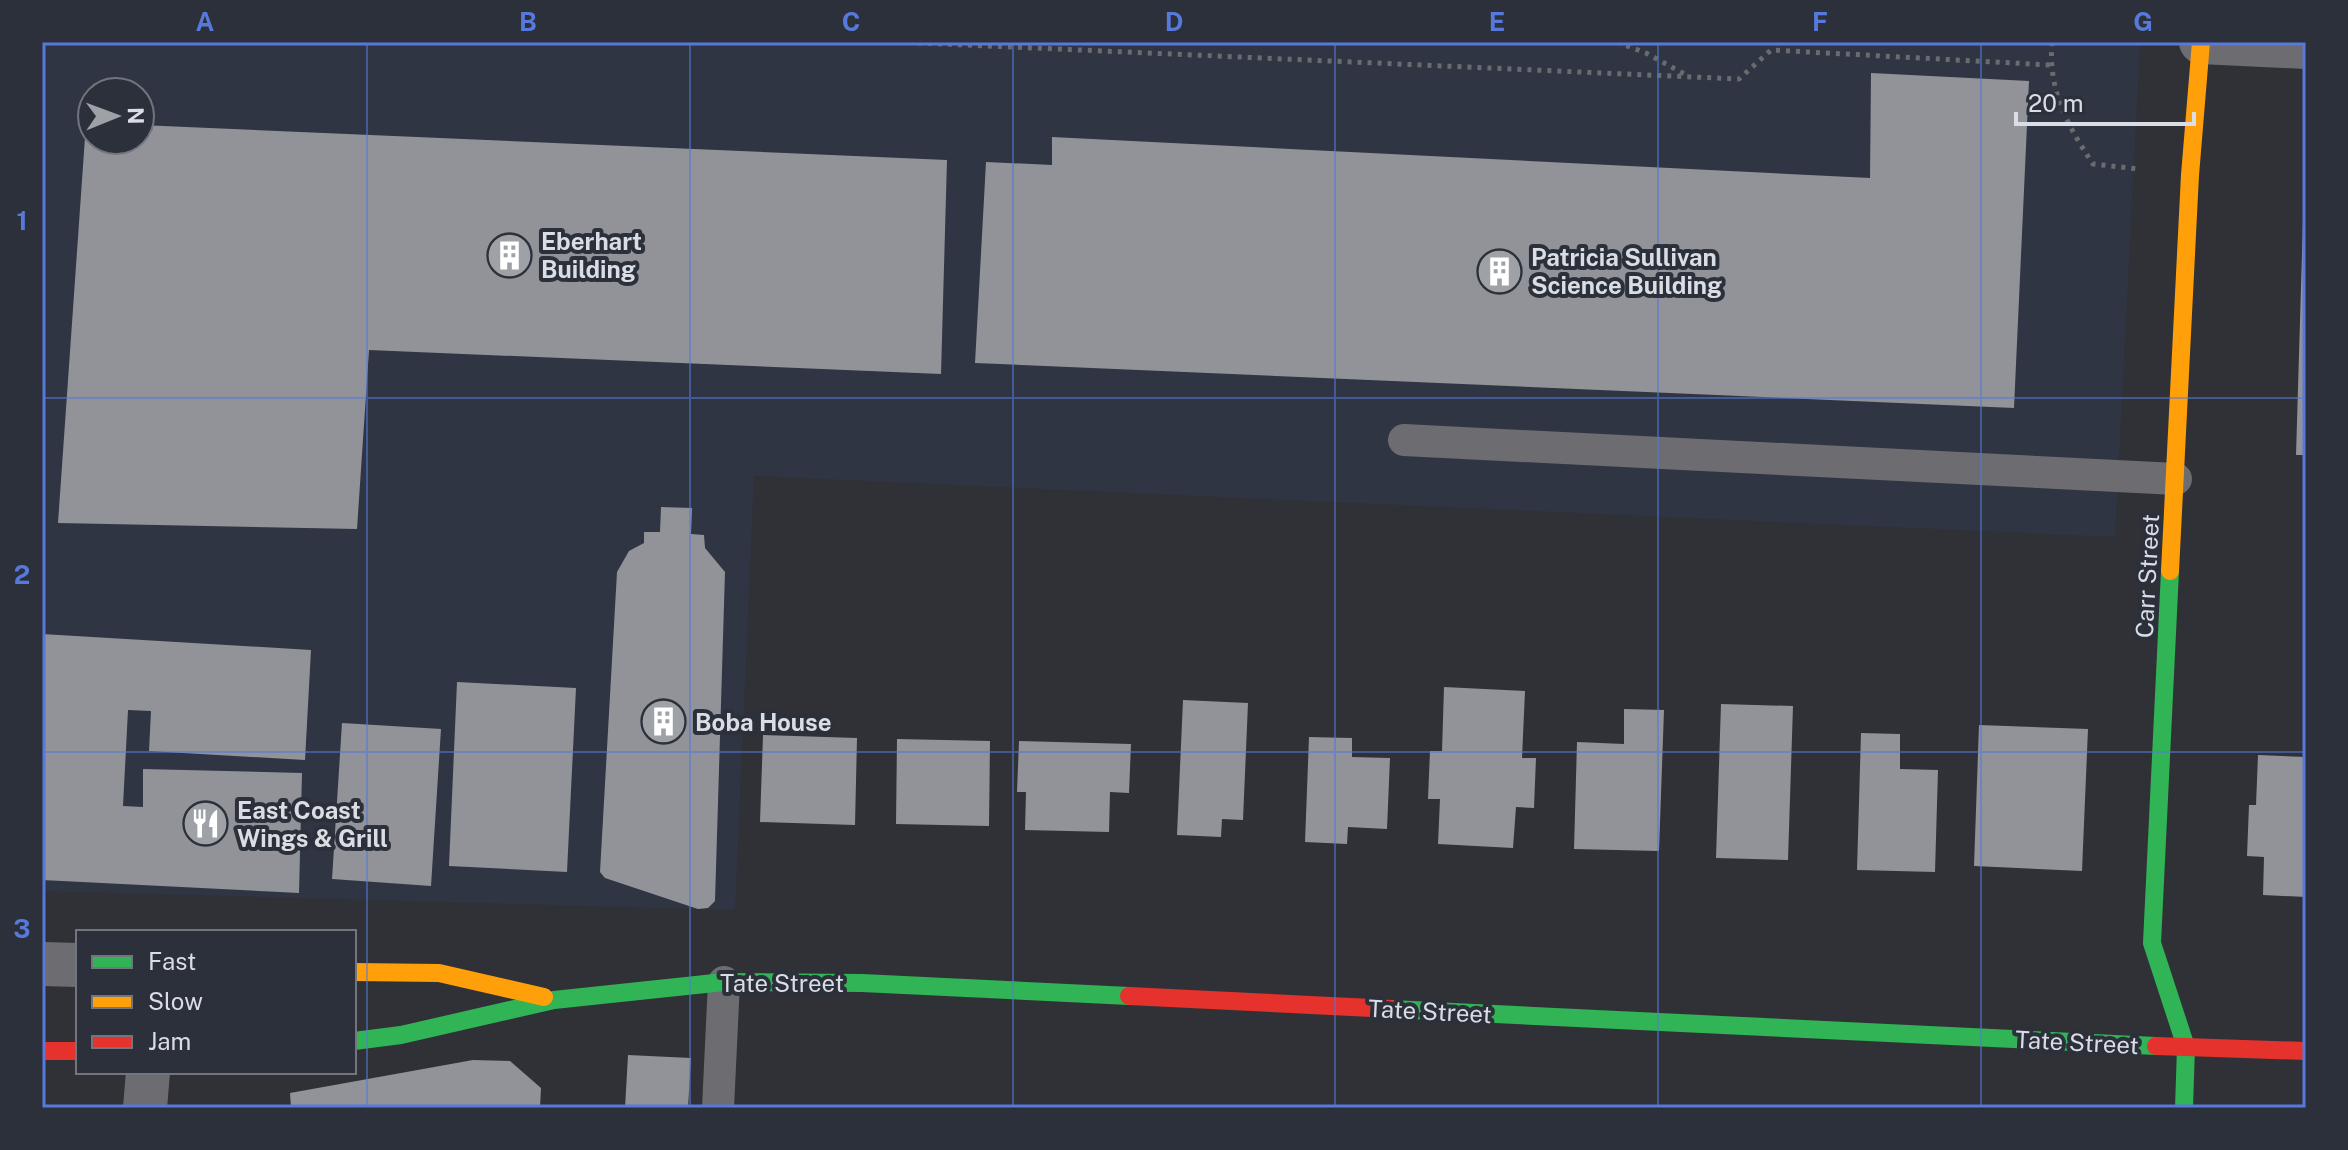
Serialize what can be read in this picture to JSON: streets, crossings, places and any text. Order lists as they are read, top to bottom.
{
  "streets": {
    "street": ["Carr Street", "Tate Street"]
  },
  "crossings": [
    ["Carr Street", "Tate Street"]
  ],
  "places": {
    "building": ["Eberhart Building", "Patricia Sullivan Science Building", "Boba House"],
    "restaurant": ["East Coast Wings & Grill"]
  },
  "legend": ["Fast", "Slow", "Jam"],
  "scale_bar": "20 m",
  "north": "right",
  "grid": {
    "columns": [
      "A",
      "B",
      "C",
      "D",
      "E",
      "F",
      "G"
    ],
    "rows": ["1", "2", "3"]
  }
}
